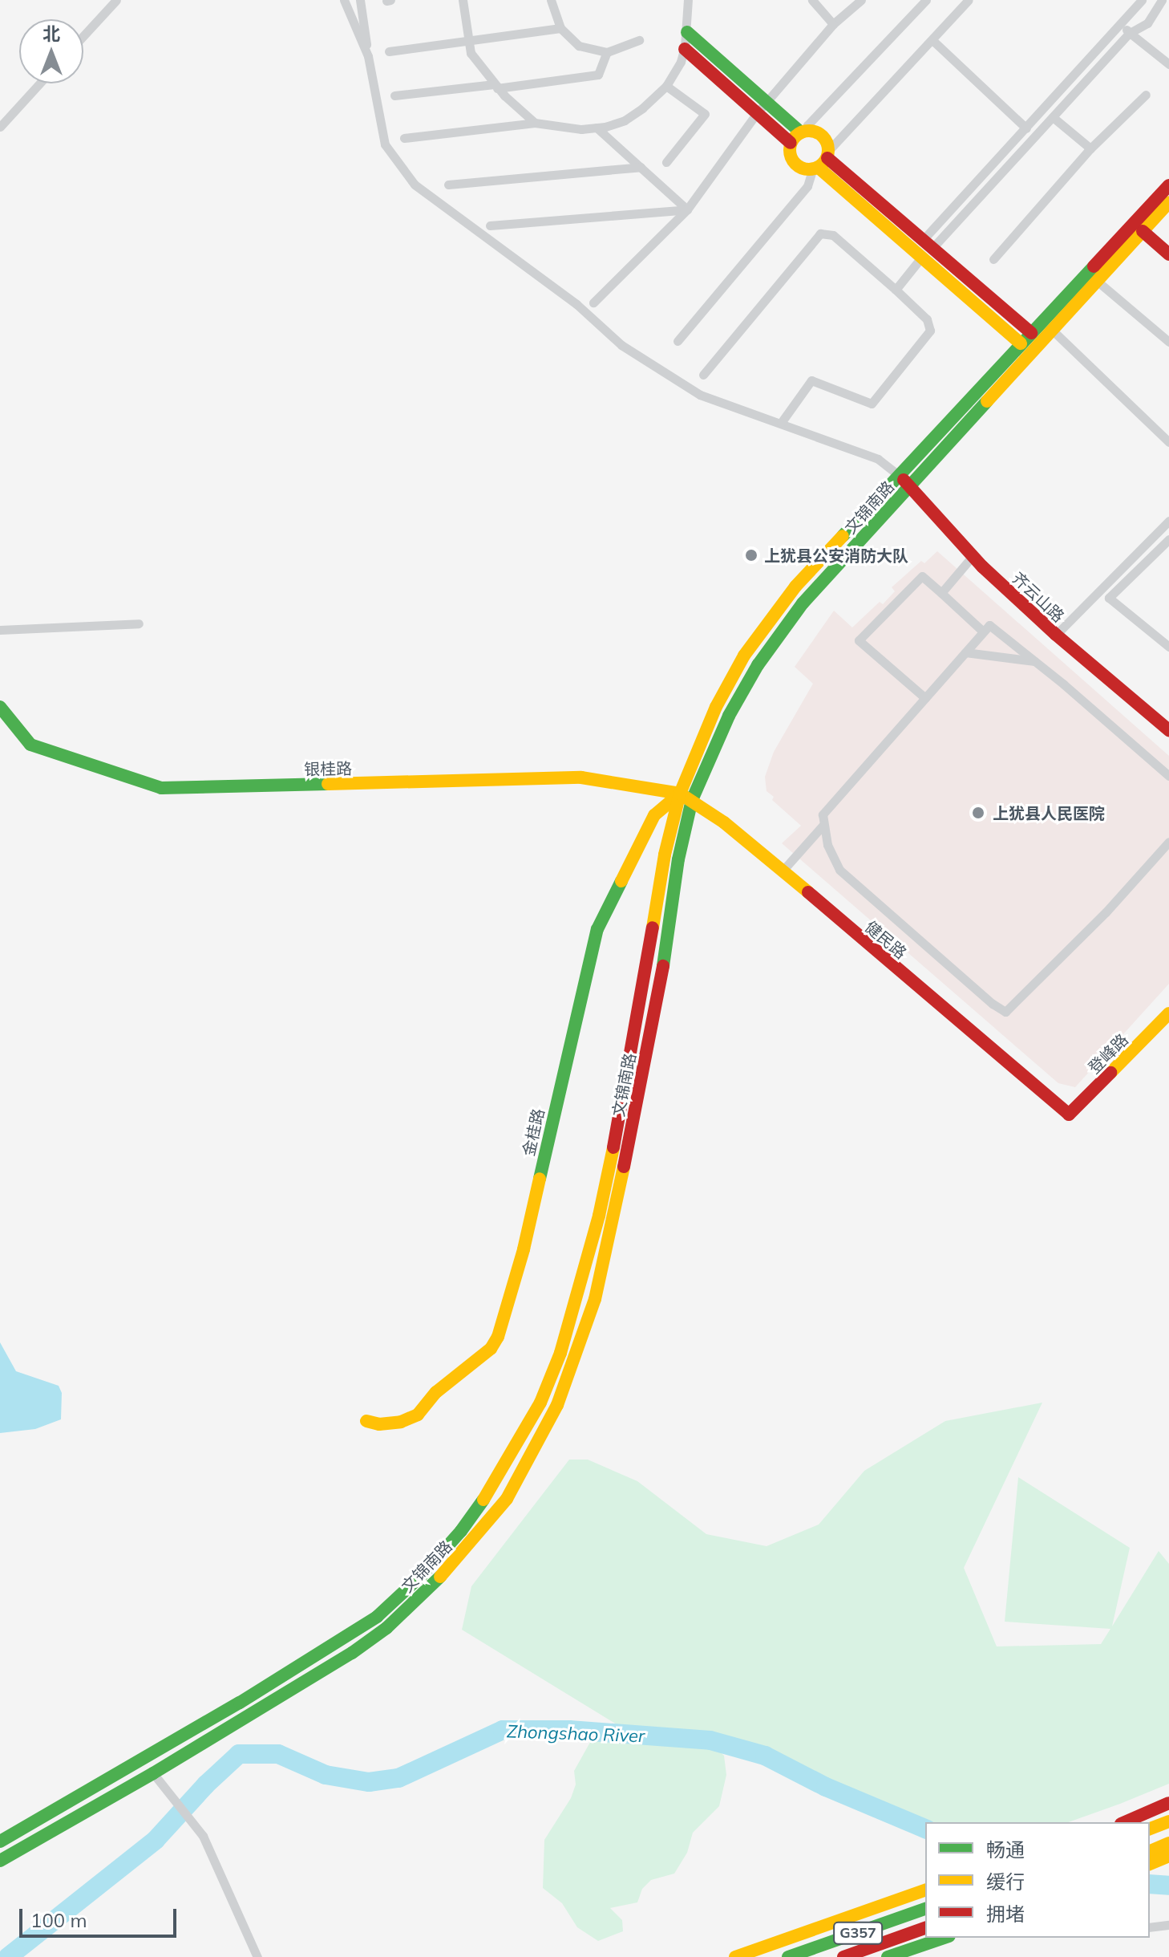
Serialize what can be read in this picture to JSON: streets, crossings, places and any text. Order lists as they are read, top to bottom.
{
  "streets": {
    "main road": [
      "文锦南路",
      "齐云山路",
      "银桂路",
      "健民路",
      "登峰路",
      "金桂路",
      "G357"
    ]
  },
  "crossings": [
    ["文锦南路", "齐云山路"],
    ["文锦南路", "银桂路"],
    ["文锦南路", "健民路"],
    ["文锦南路", "金桂路"],
    ["银桂路", "健民路"],
    ["银桂路", "金桂路"],
    ["健民路", "登峰路"],
    ["健民路", "金桂路"]
  ],
  "water": ["Zhongshao River"],
  "places": ["上犹县公安消防大队", "上犹县人民医院"],
  "legend": ["畅通", "缓行", "拥堵"],
  "scale_bar": "100 m",
  "north": "top"
}
